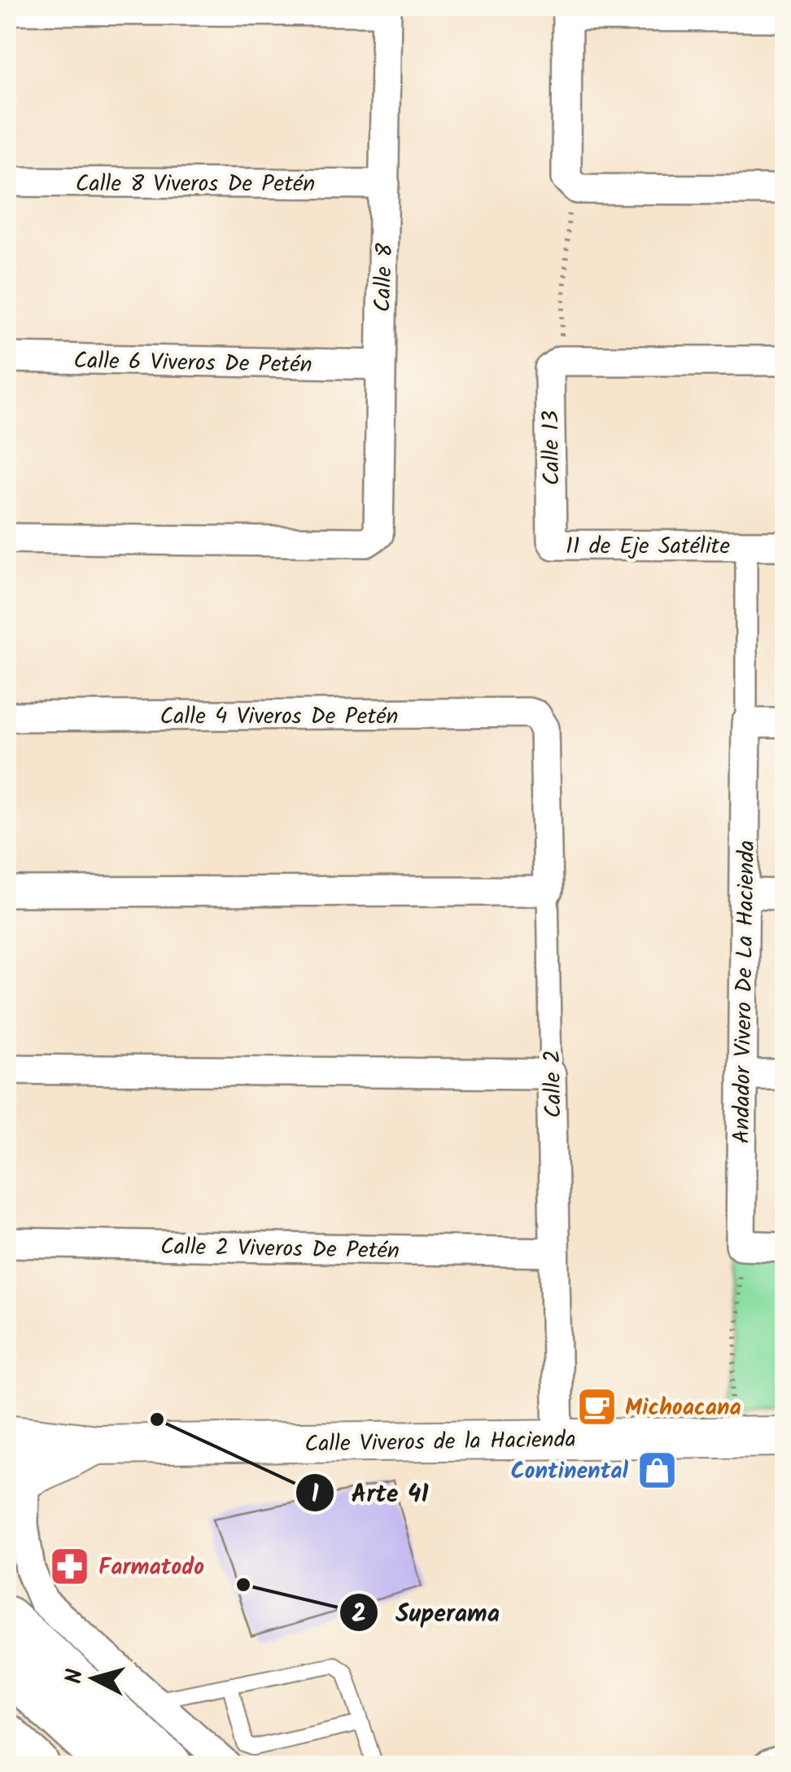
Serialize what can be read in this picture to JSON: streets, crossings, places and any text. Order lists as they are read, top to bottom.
{
  "streets": {
    "main road": ["Calle Viveros de la Hacienda"],
    "street": [
      "Calle 8 Viveros De Petén",
      "Calle 8",
      "Calle 6 Viveros De Petén",
      "Calle 13",
      "11 de Eje Satélite",
      "Calle 4 Viveros De Petén",
      "Andador Vivero De La Hacienda",
      "Calle 2",
      "Calle 2 Viveros De Petén"
    ]
  },
  "crossings": [
    ["Calle 8 Viveros De Petén", "Calle 8"],
    ["Calle 8", "Calle 6 Viveros De Petén"],
    ["Calle 13", "11 de Eje Satélite"],
    ["11 de Eje Satélite", "Andador Vivero De La Hacienda"],
    ["Calle 4 Viveros De Petén", "Calle 2"],
    ["Calle 2", "Calle 2 Viveros De Petén"],
    ["Calle 2", "Calle Viveros de la Hacienda"]
  ],
  "places": {
    "cafe": ["Michoacana"],
    "other": ["Arte 41", "Superama"],
    "shop": ["Continental"],
    "pharmacy": ["Farmatodo"]
  },
  "north": "left"
}
